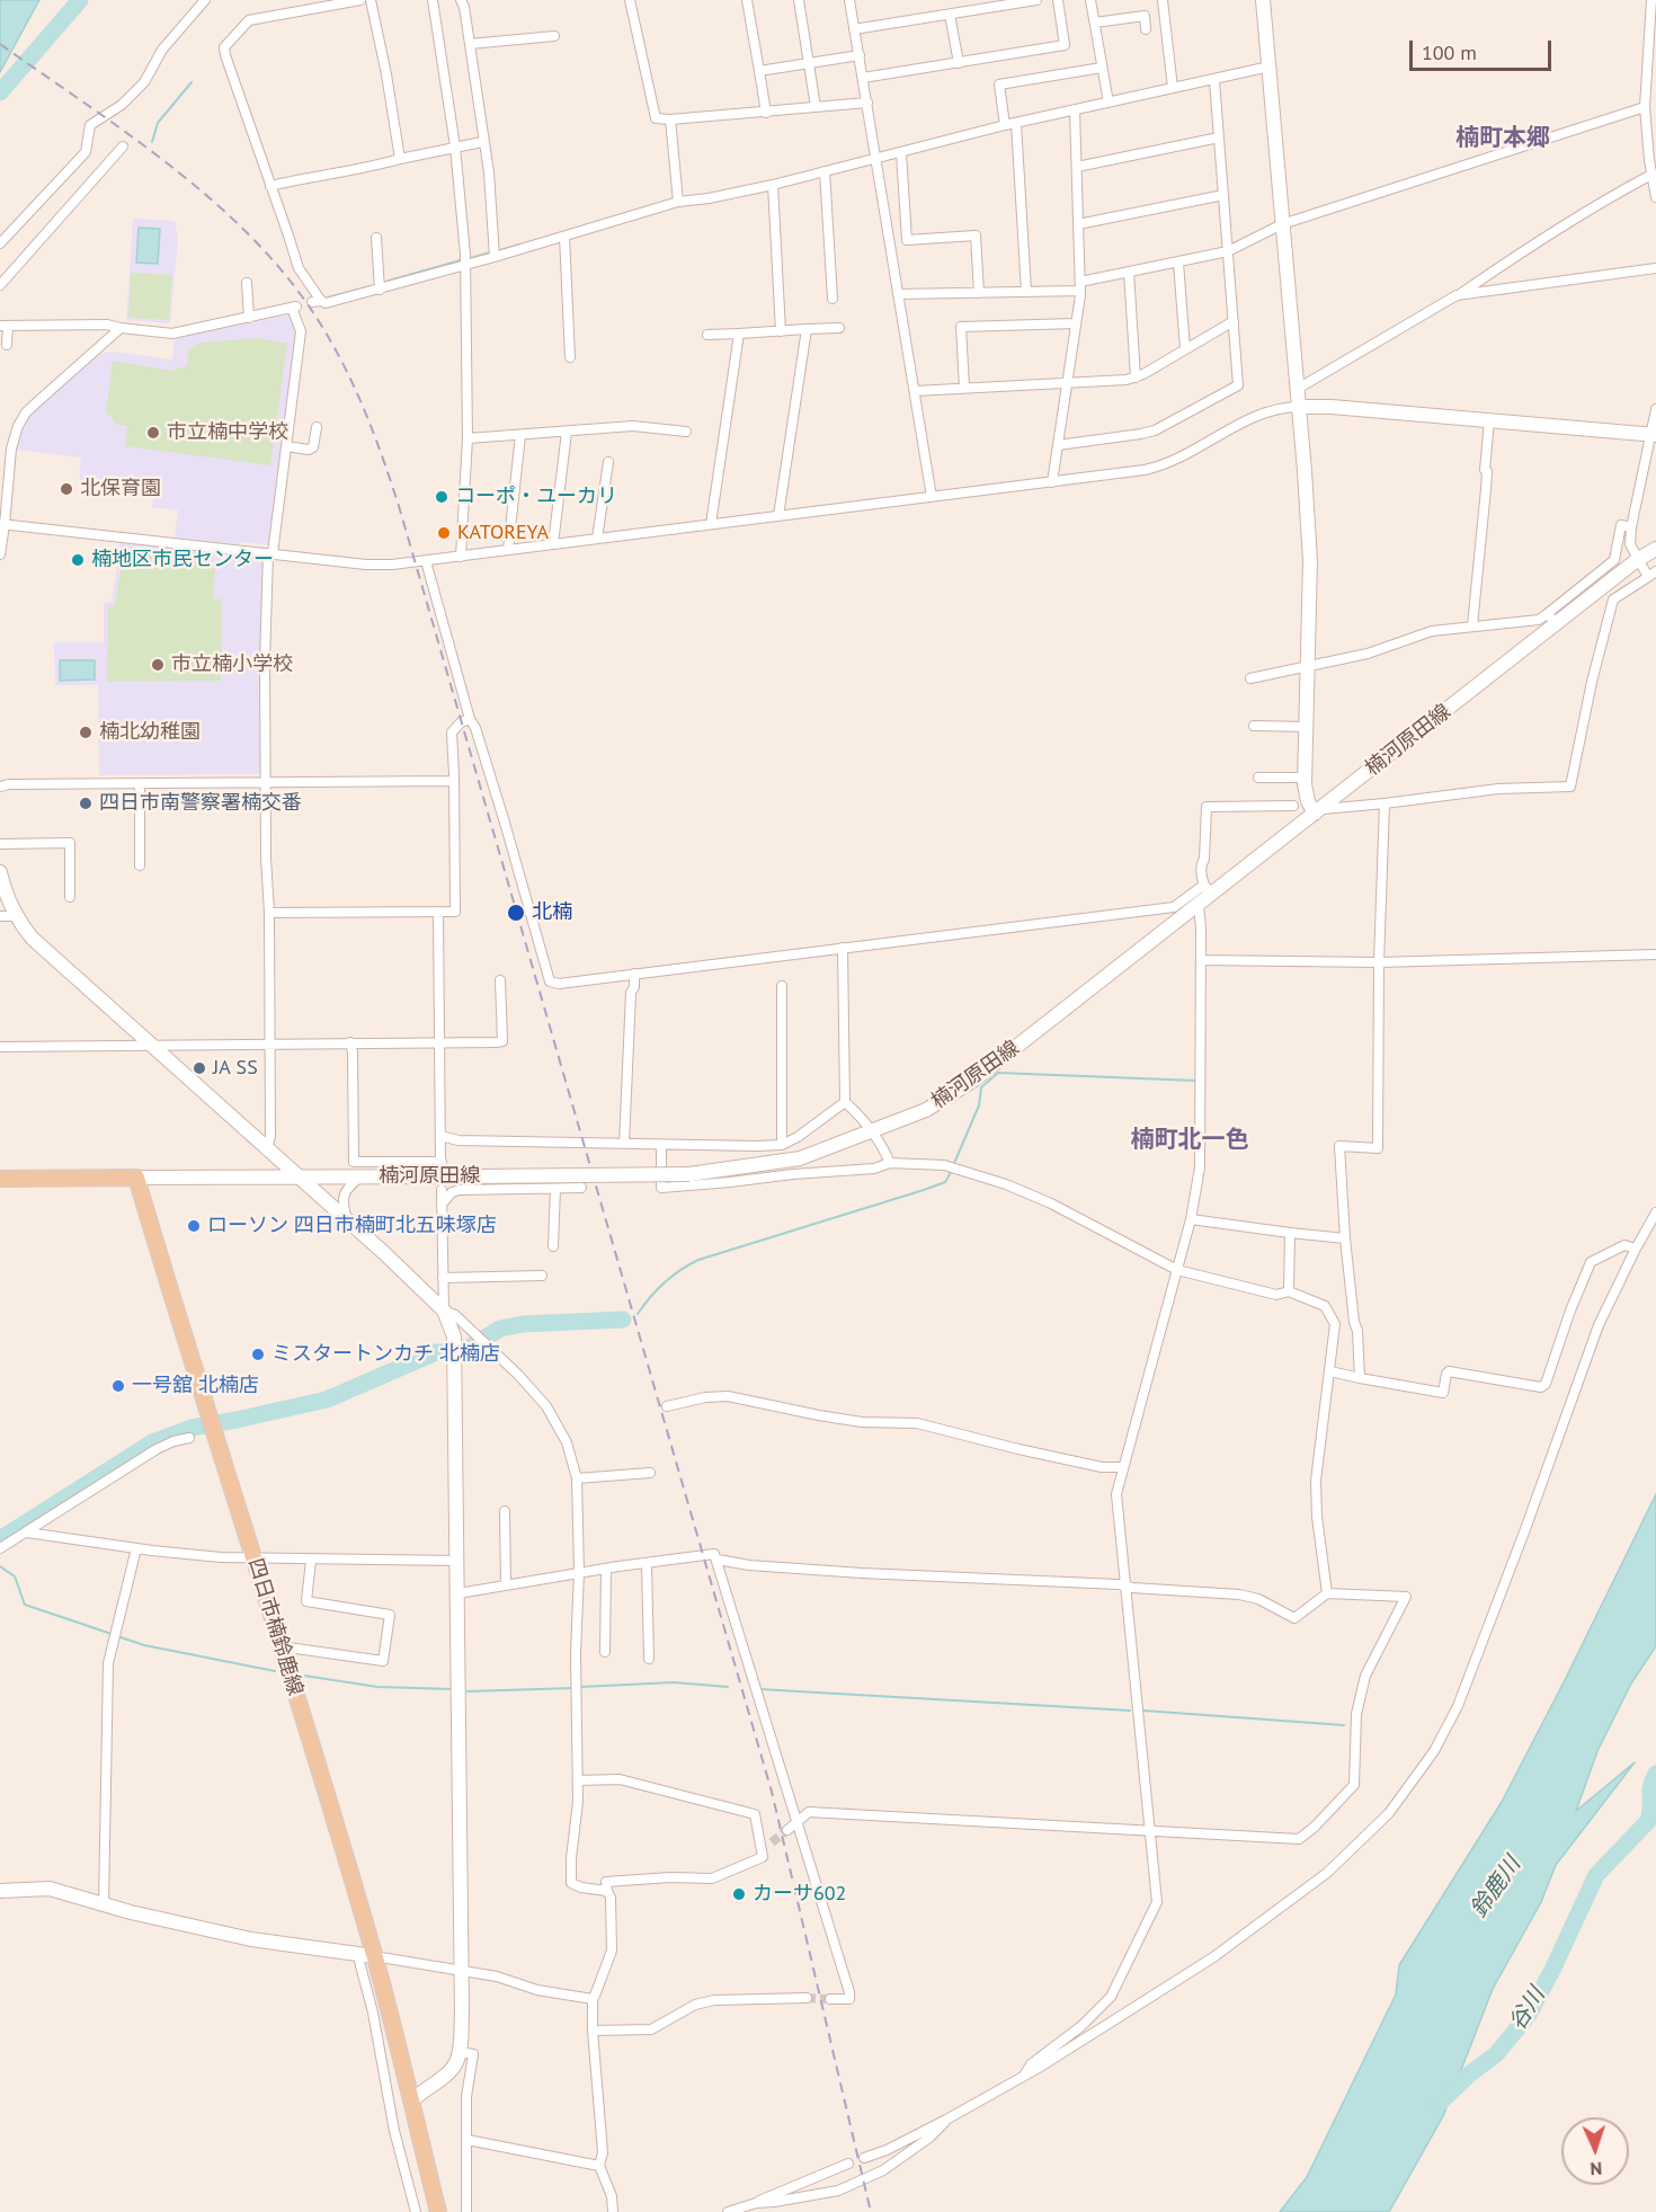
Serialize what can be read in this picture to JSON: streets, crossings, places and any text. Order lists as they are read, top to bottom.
{
  "streets": {
    "main road": ["四日市楠鈴鹿線"],
    "street": ["楠河原田線"]
  },
  "crossings": [
    ["楠河原田線", "四日市楠鈴鹿線"]
  ],
  "districts": ["楠町本郷", "楠町北一色"],
  "water": ["鈴鹿川", "谷川"],
  "places": [
    "市立楠中学校",
    "北保育園",
    "コーポ・ユーカリ",
    "KATOREYA",
    "楠地区市民センター",
    "市立楠小学校",
    "楠北幼稚園",
    "四日市南警察署楠交番",
    "北楠",
    "JA SS",
    "ローソン 四日市楠町北五味塚店",
    "ミスタートンカチ 北楠店",
    "一号舘 北楠店",
    "カーサ602"
  ],
  "scale_bar": "100 m",
  "north": "bottom"
}
